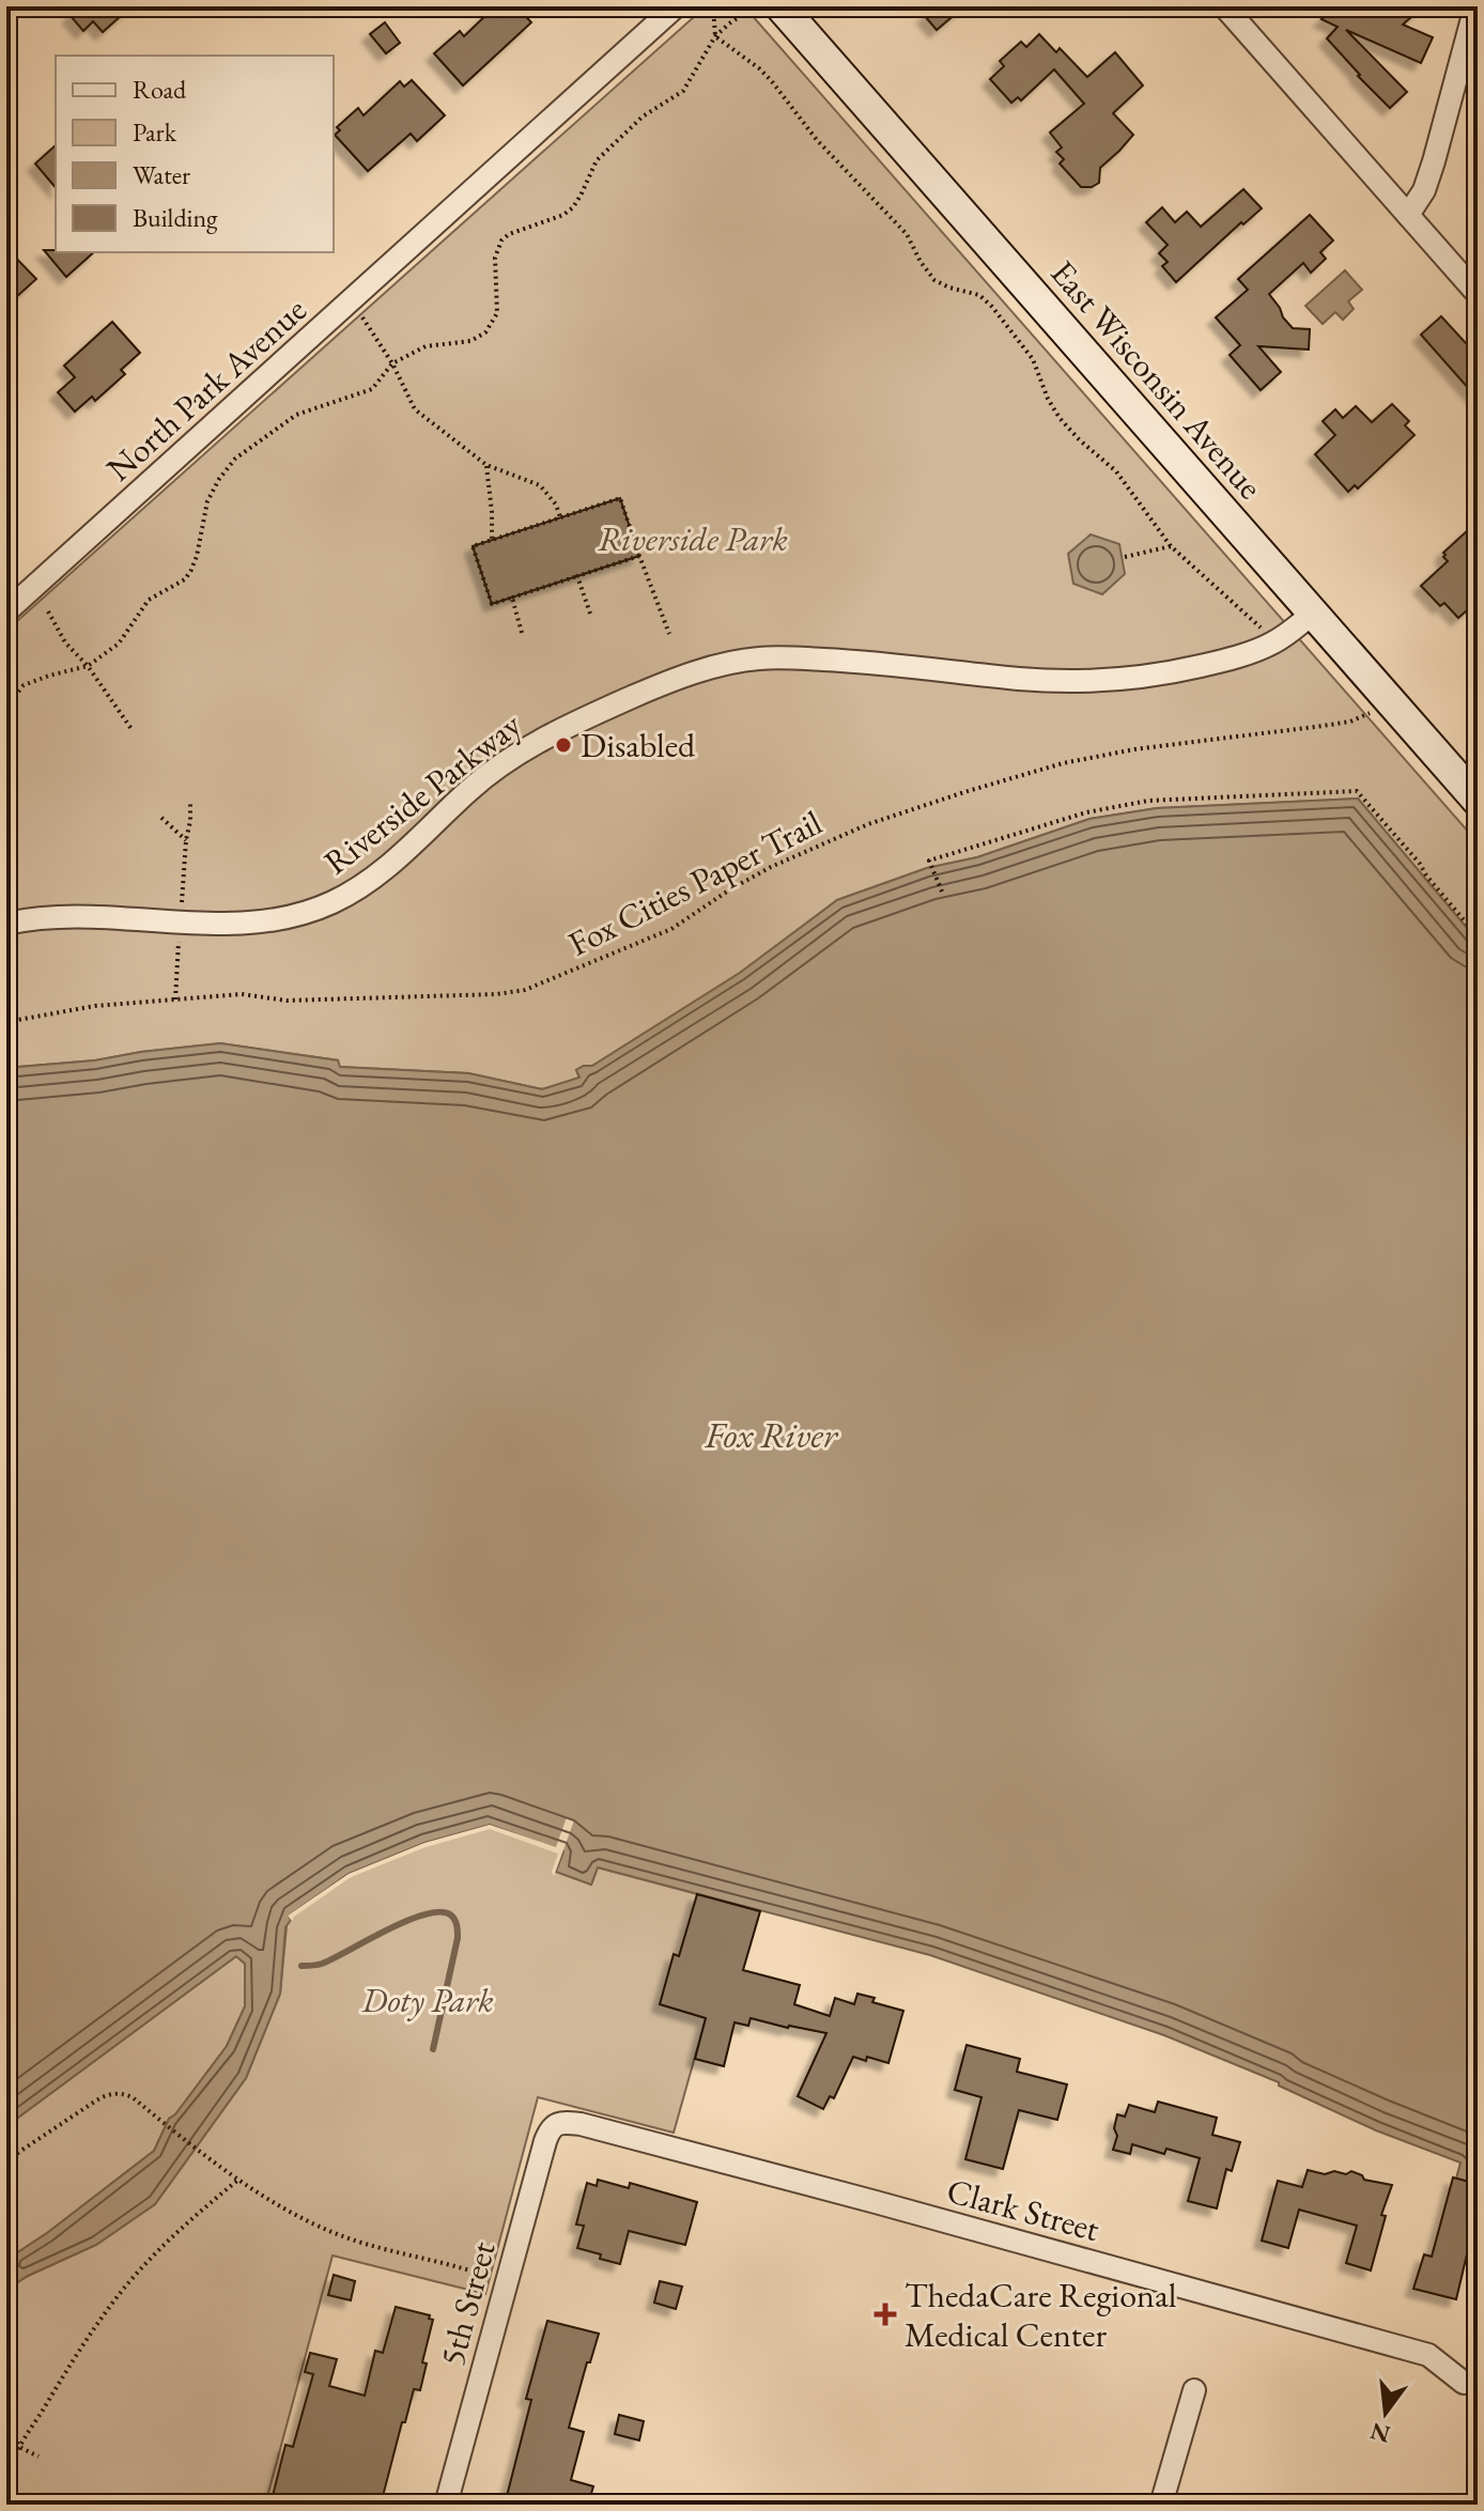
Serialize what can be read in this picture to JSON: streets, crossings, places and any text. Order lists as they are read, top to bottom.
{
  "streets": {
    "main road": ["East Wisconsin Avenue"],
    "street": [
      "North Park Avenue",
      "Riverside Parkway",
      "Clark Street",
      "5th Street"
    ],
    "path": ["Fox Cities Paper Trail"]
  },
  "crossings": [
    ["East Wisconsin Avenue", "Riverside Parkway"],
    ["East Wisconsin Avenue", "Fox Cities Paper Trail"],
    ["Clark Street", "5th Street"]
  ],
  "water": ["Fox River"],
  "parks": ["Riverside Park", "Doty Park"],
  "places": {
    "other": ["Disabled"],
    "health": ["ThedaCare Regional Medical Center"]
  },
  "legend": [
    "Road",
    "Park",
    "Water",
    "Building"
  ],
  "north": "bottom"
}
